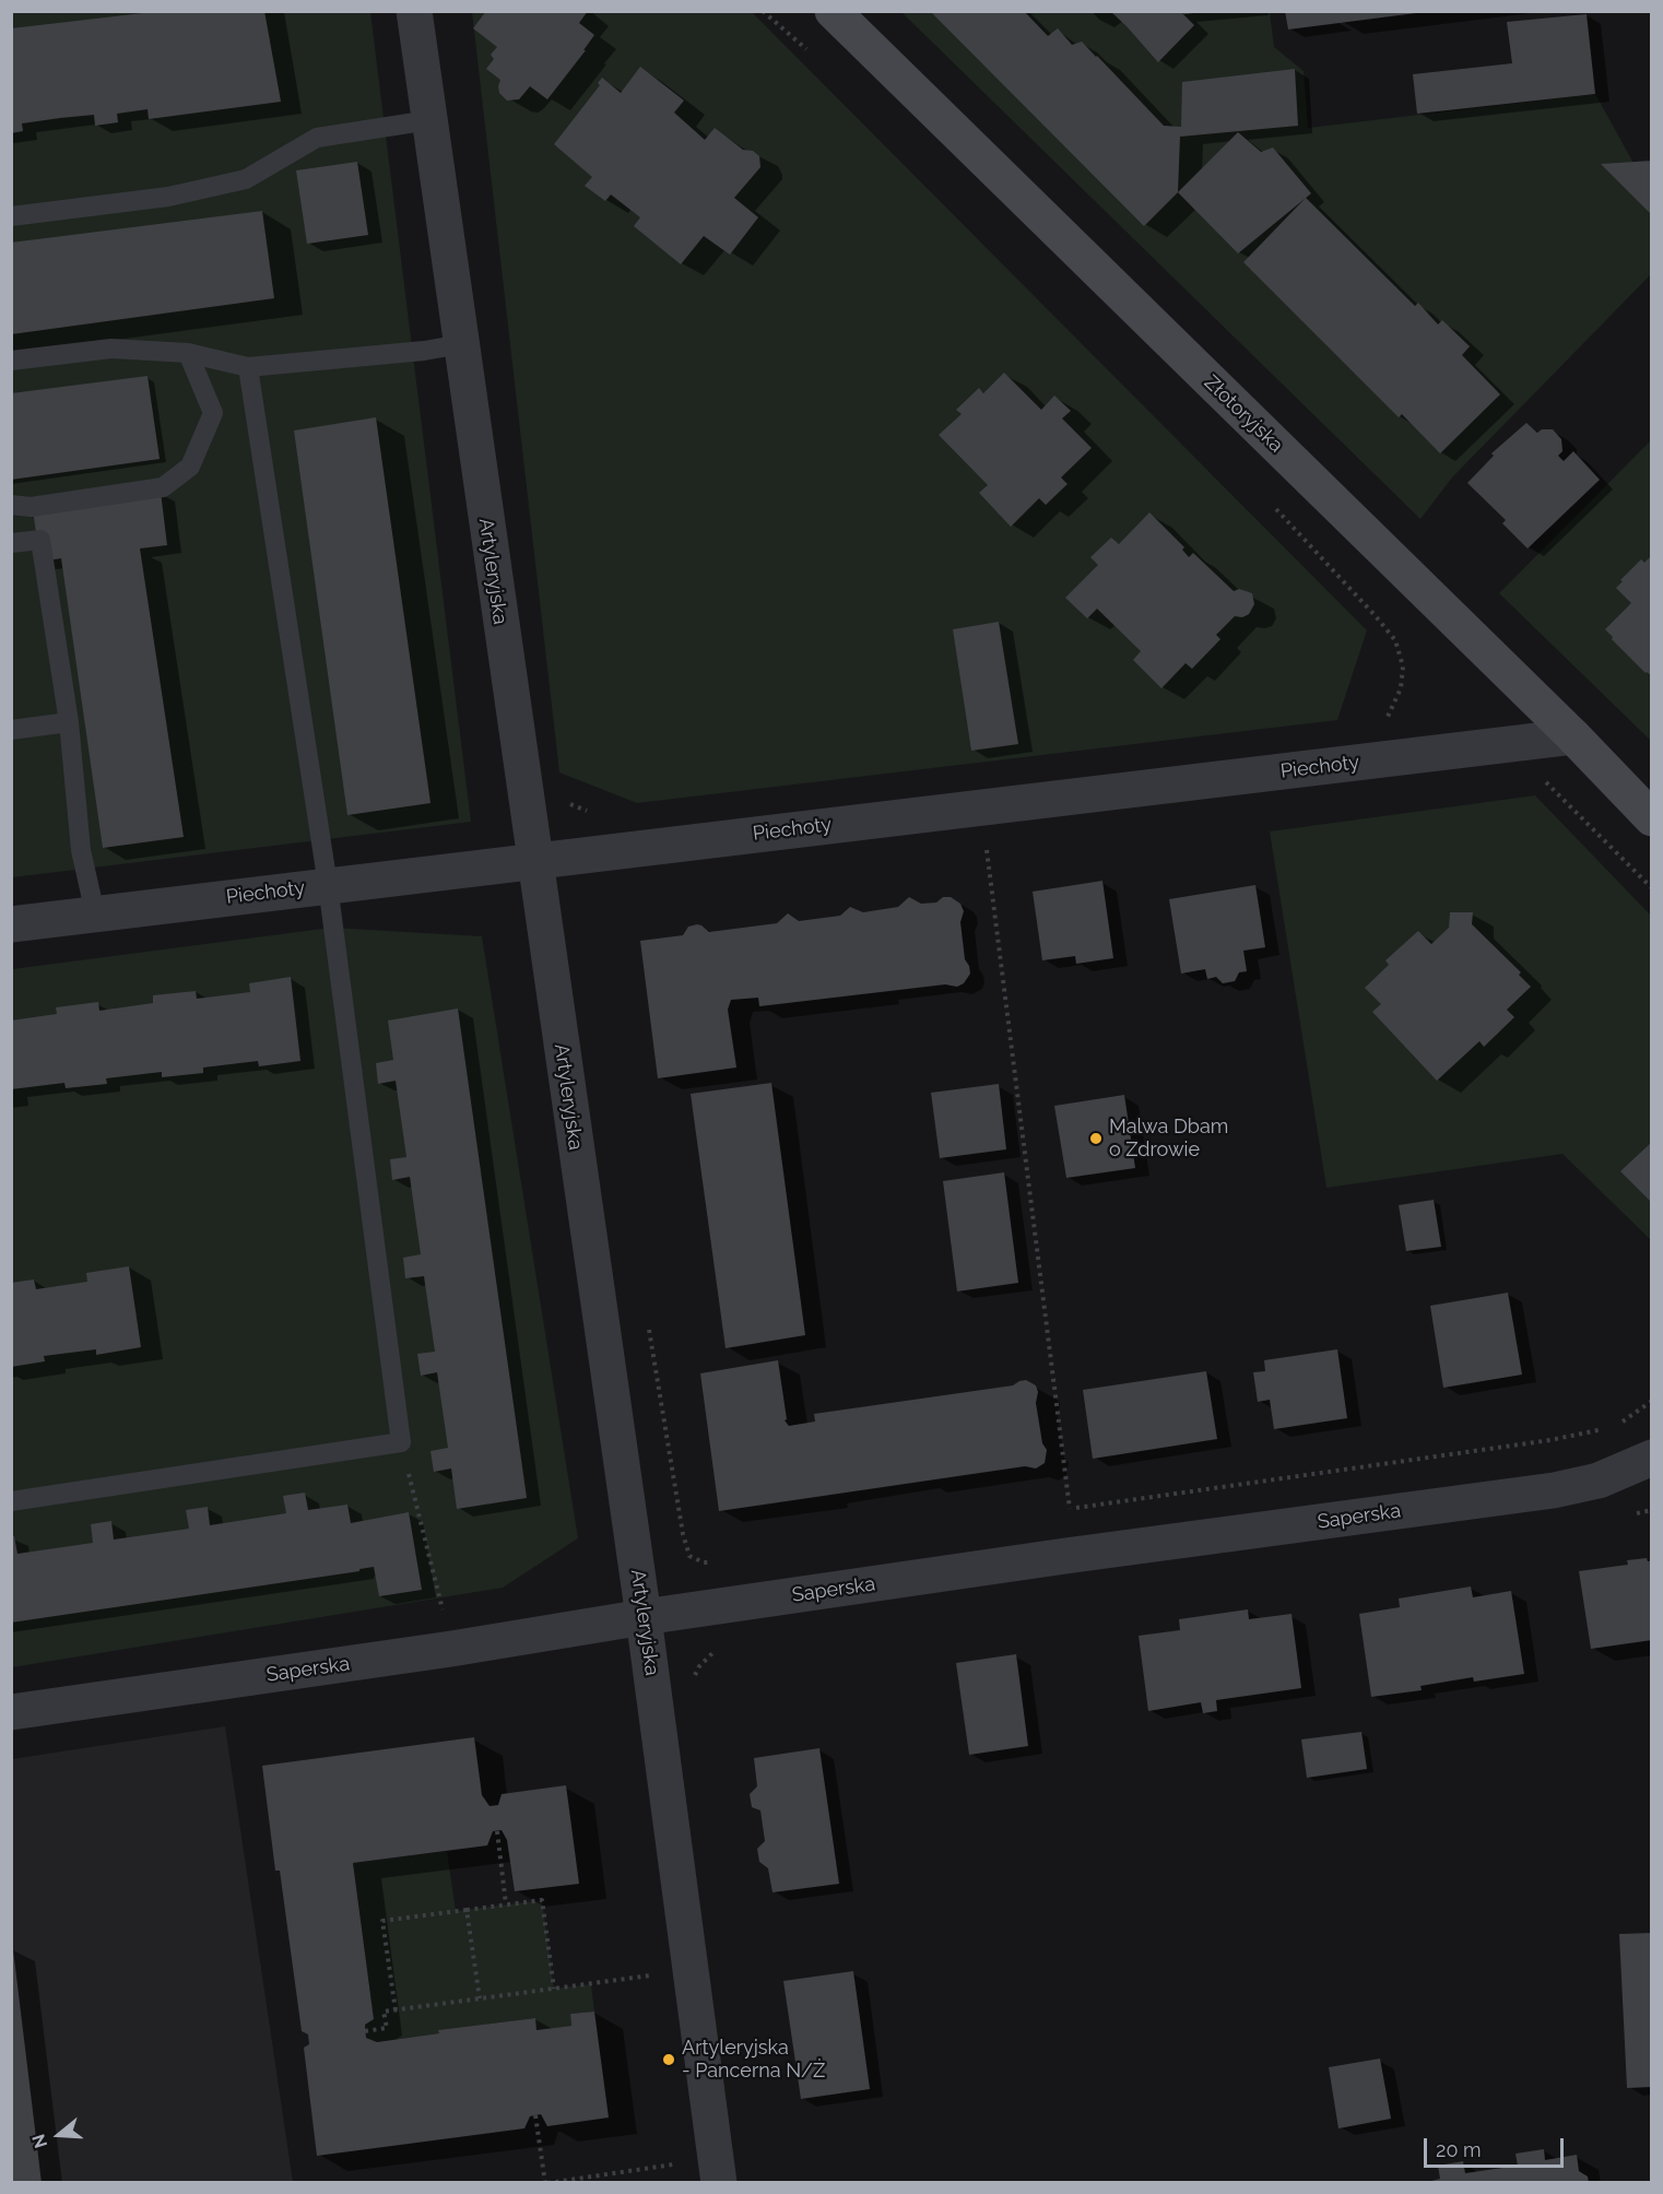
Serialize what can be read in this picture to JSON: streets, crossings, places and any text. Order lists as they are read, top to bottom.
{
  "streets": {
    "street": [
      "Złotoryjska",
      "Artyleryjska",
      "Piechoty",
      "Saperska"
    ]
  },
  "crossings": [
    ["Złotoryjska", "Piechoty"],
    ["Artyleryjska", "Piechoty"],
    ["Artyleryjska", "Saperska"]
  ],
  "places": ["Malwa Dbam o Zdrowie", "Artyleryjska - Pancerna N/Ż"],
  "scale_bar": "20 m",
  "north": "left"
}
